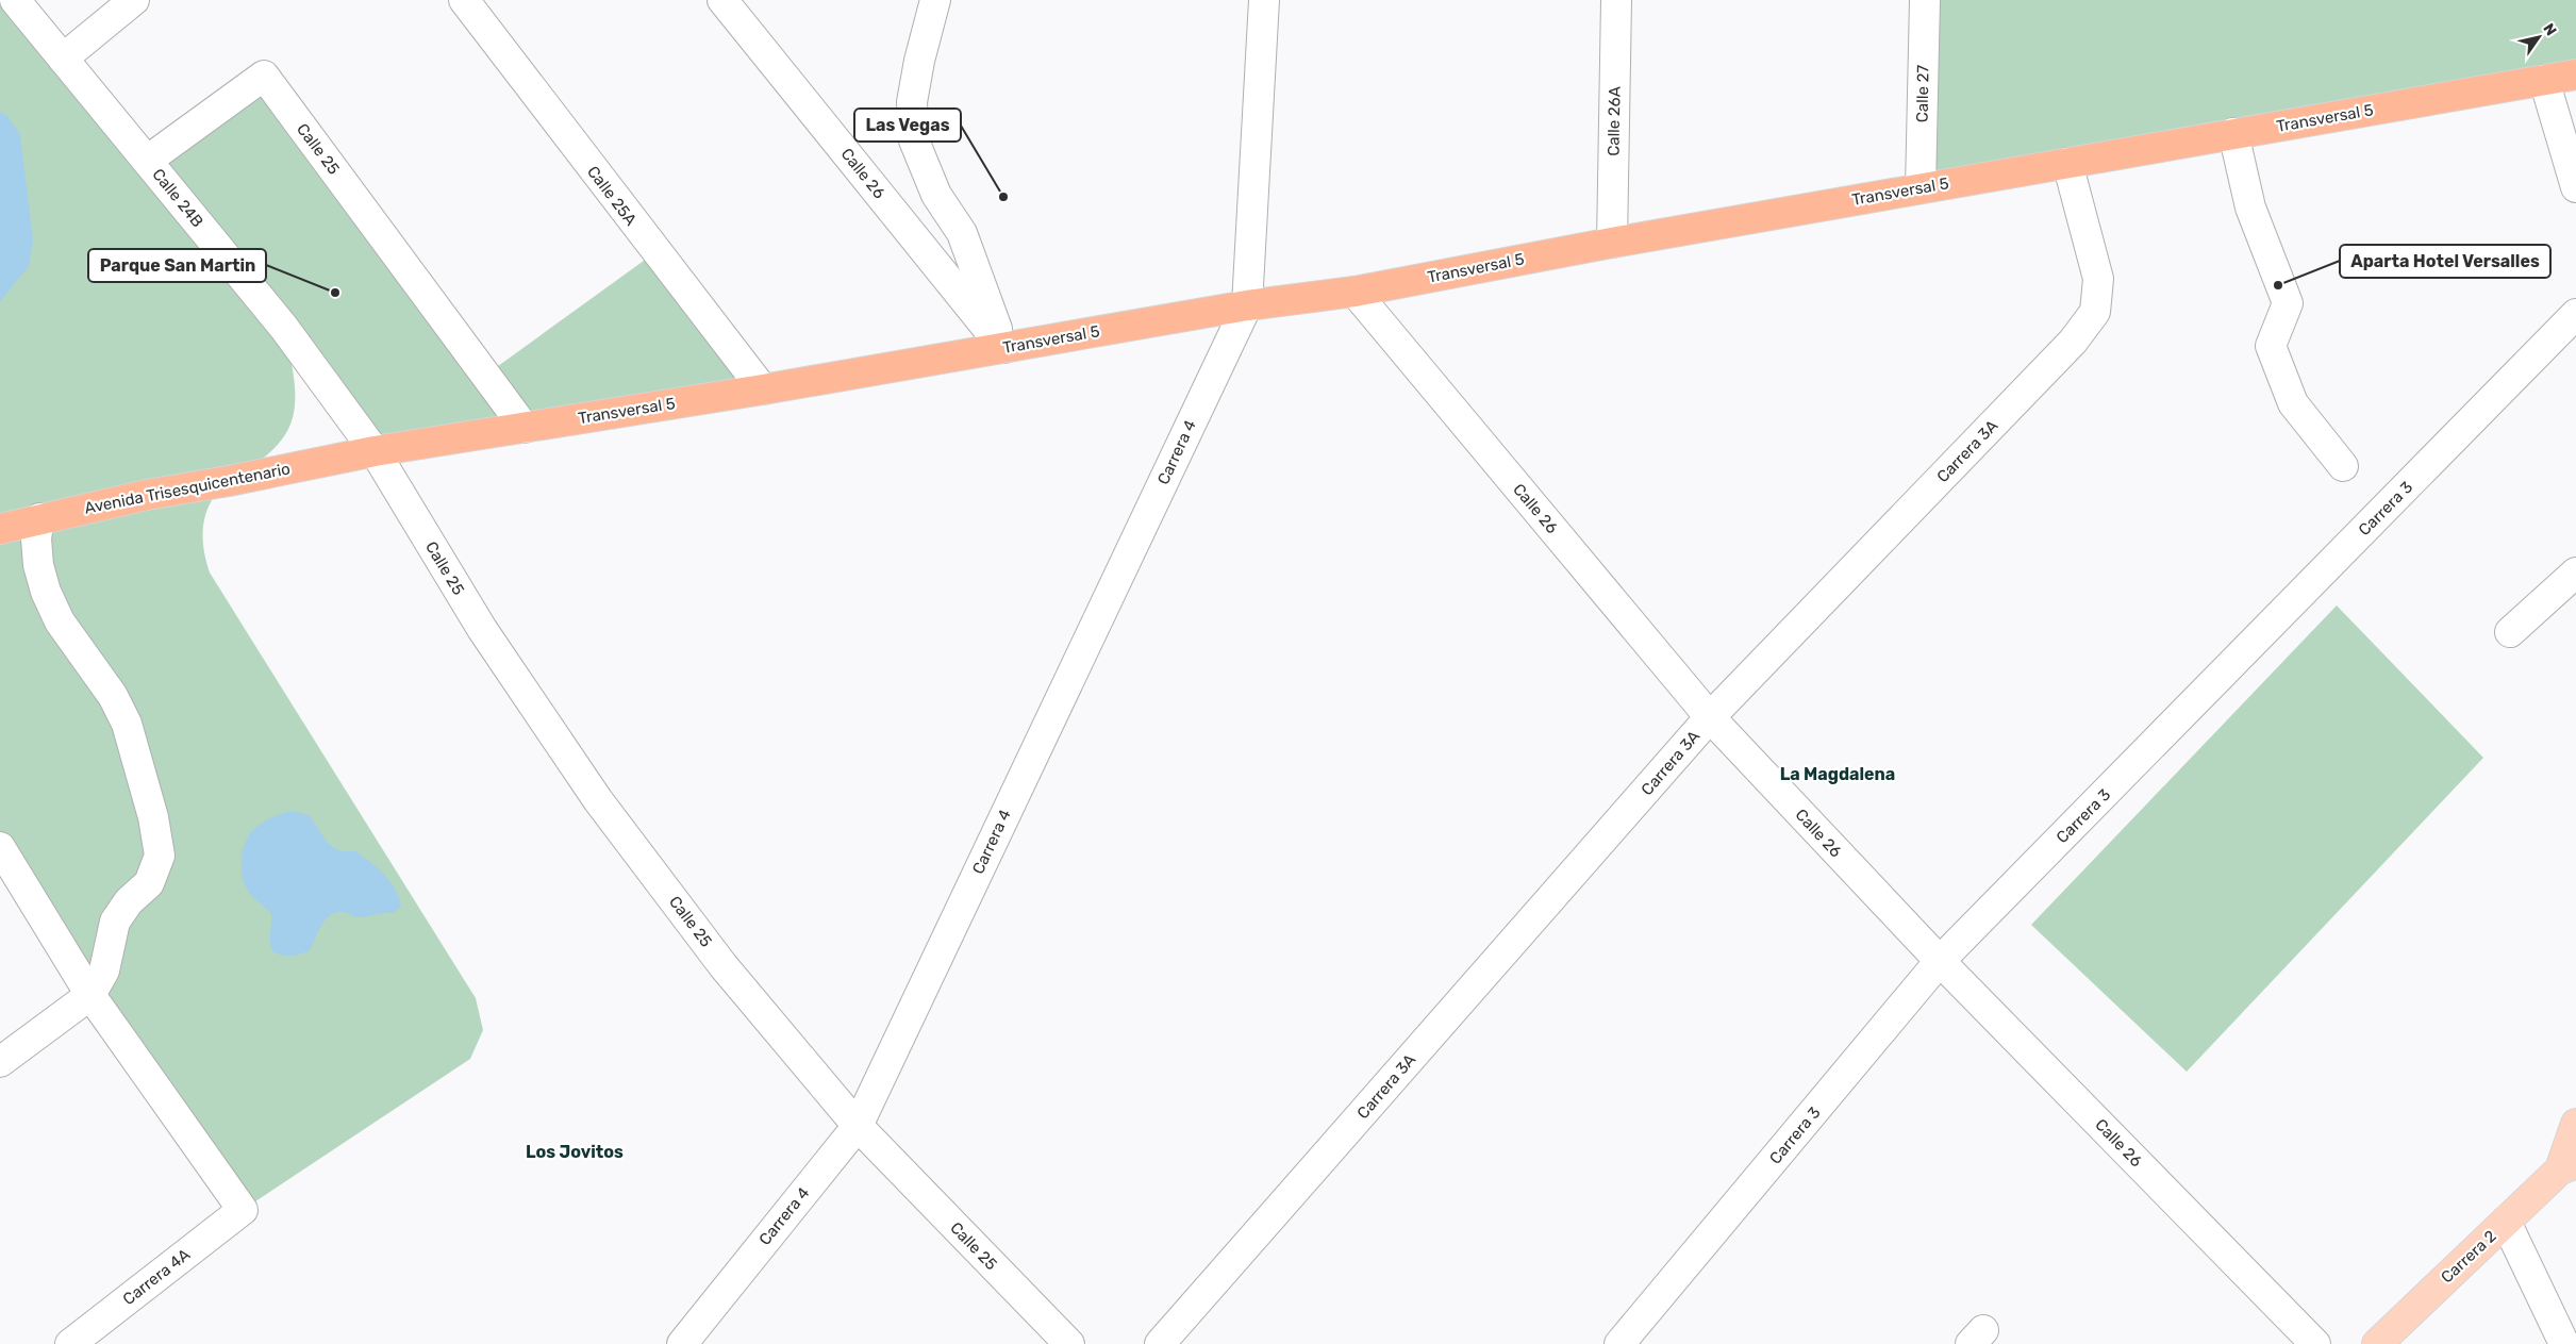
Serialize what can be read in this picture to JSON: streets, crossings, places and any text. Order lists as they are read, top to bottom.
{
  "streets": {
    "highway": ["Transversal 5", "Avenida Trisesquicentenario"],
    "main road": ["Carrera 2"],
    "street": [
      "Calle 27",
      "Calle 26A",
      "Calle 25",
      "Calle 26",
      "Calle 25A",
      "Calle 24B",
      "Carrera 3A",
      "Carrera 4",
      "Carrera 3",
      "Carrera 4A"
    ]
  },
  "crossings": [
    ["Calle 27", "Transversal 5"],
    ["Transversal 5", "Calle 26A"],
    ["Transversal 5", "Calle 25"],
    ["Transversal 5", "Calle 26"],
    ["Transversal 5", "Calle 25A"],
    ["Transversal 5", "Calle 24B"],
    ["Transversal 5", "Carrera 3A"],
    ["Transversal 5", "Carrera 4"],
    ["Transversal 5", "Avenida Trisesquicentenario"],
    ["Calle 25", "Calle 24B"],
    ["Calle 25", "Carrera 4"],
    ["Calle 25", "Avenida Trisesquicentenario"],
    ["Calle 26", "Carrera 3A"],
    ["Calle 26", "Carrera 3"],
    ["Calle 24B", "Avenida Trisesquicentenario"]
  ],
  "districts": ["La Magdalena", "Los Jovitos"],
  "places": ["Las Vegas", "Aparta Hotel Versalles", "Parque San Martin"],
  "north": "top right"
}
